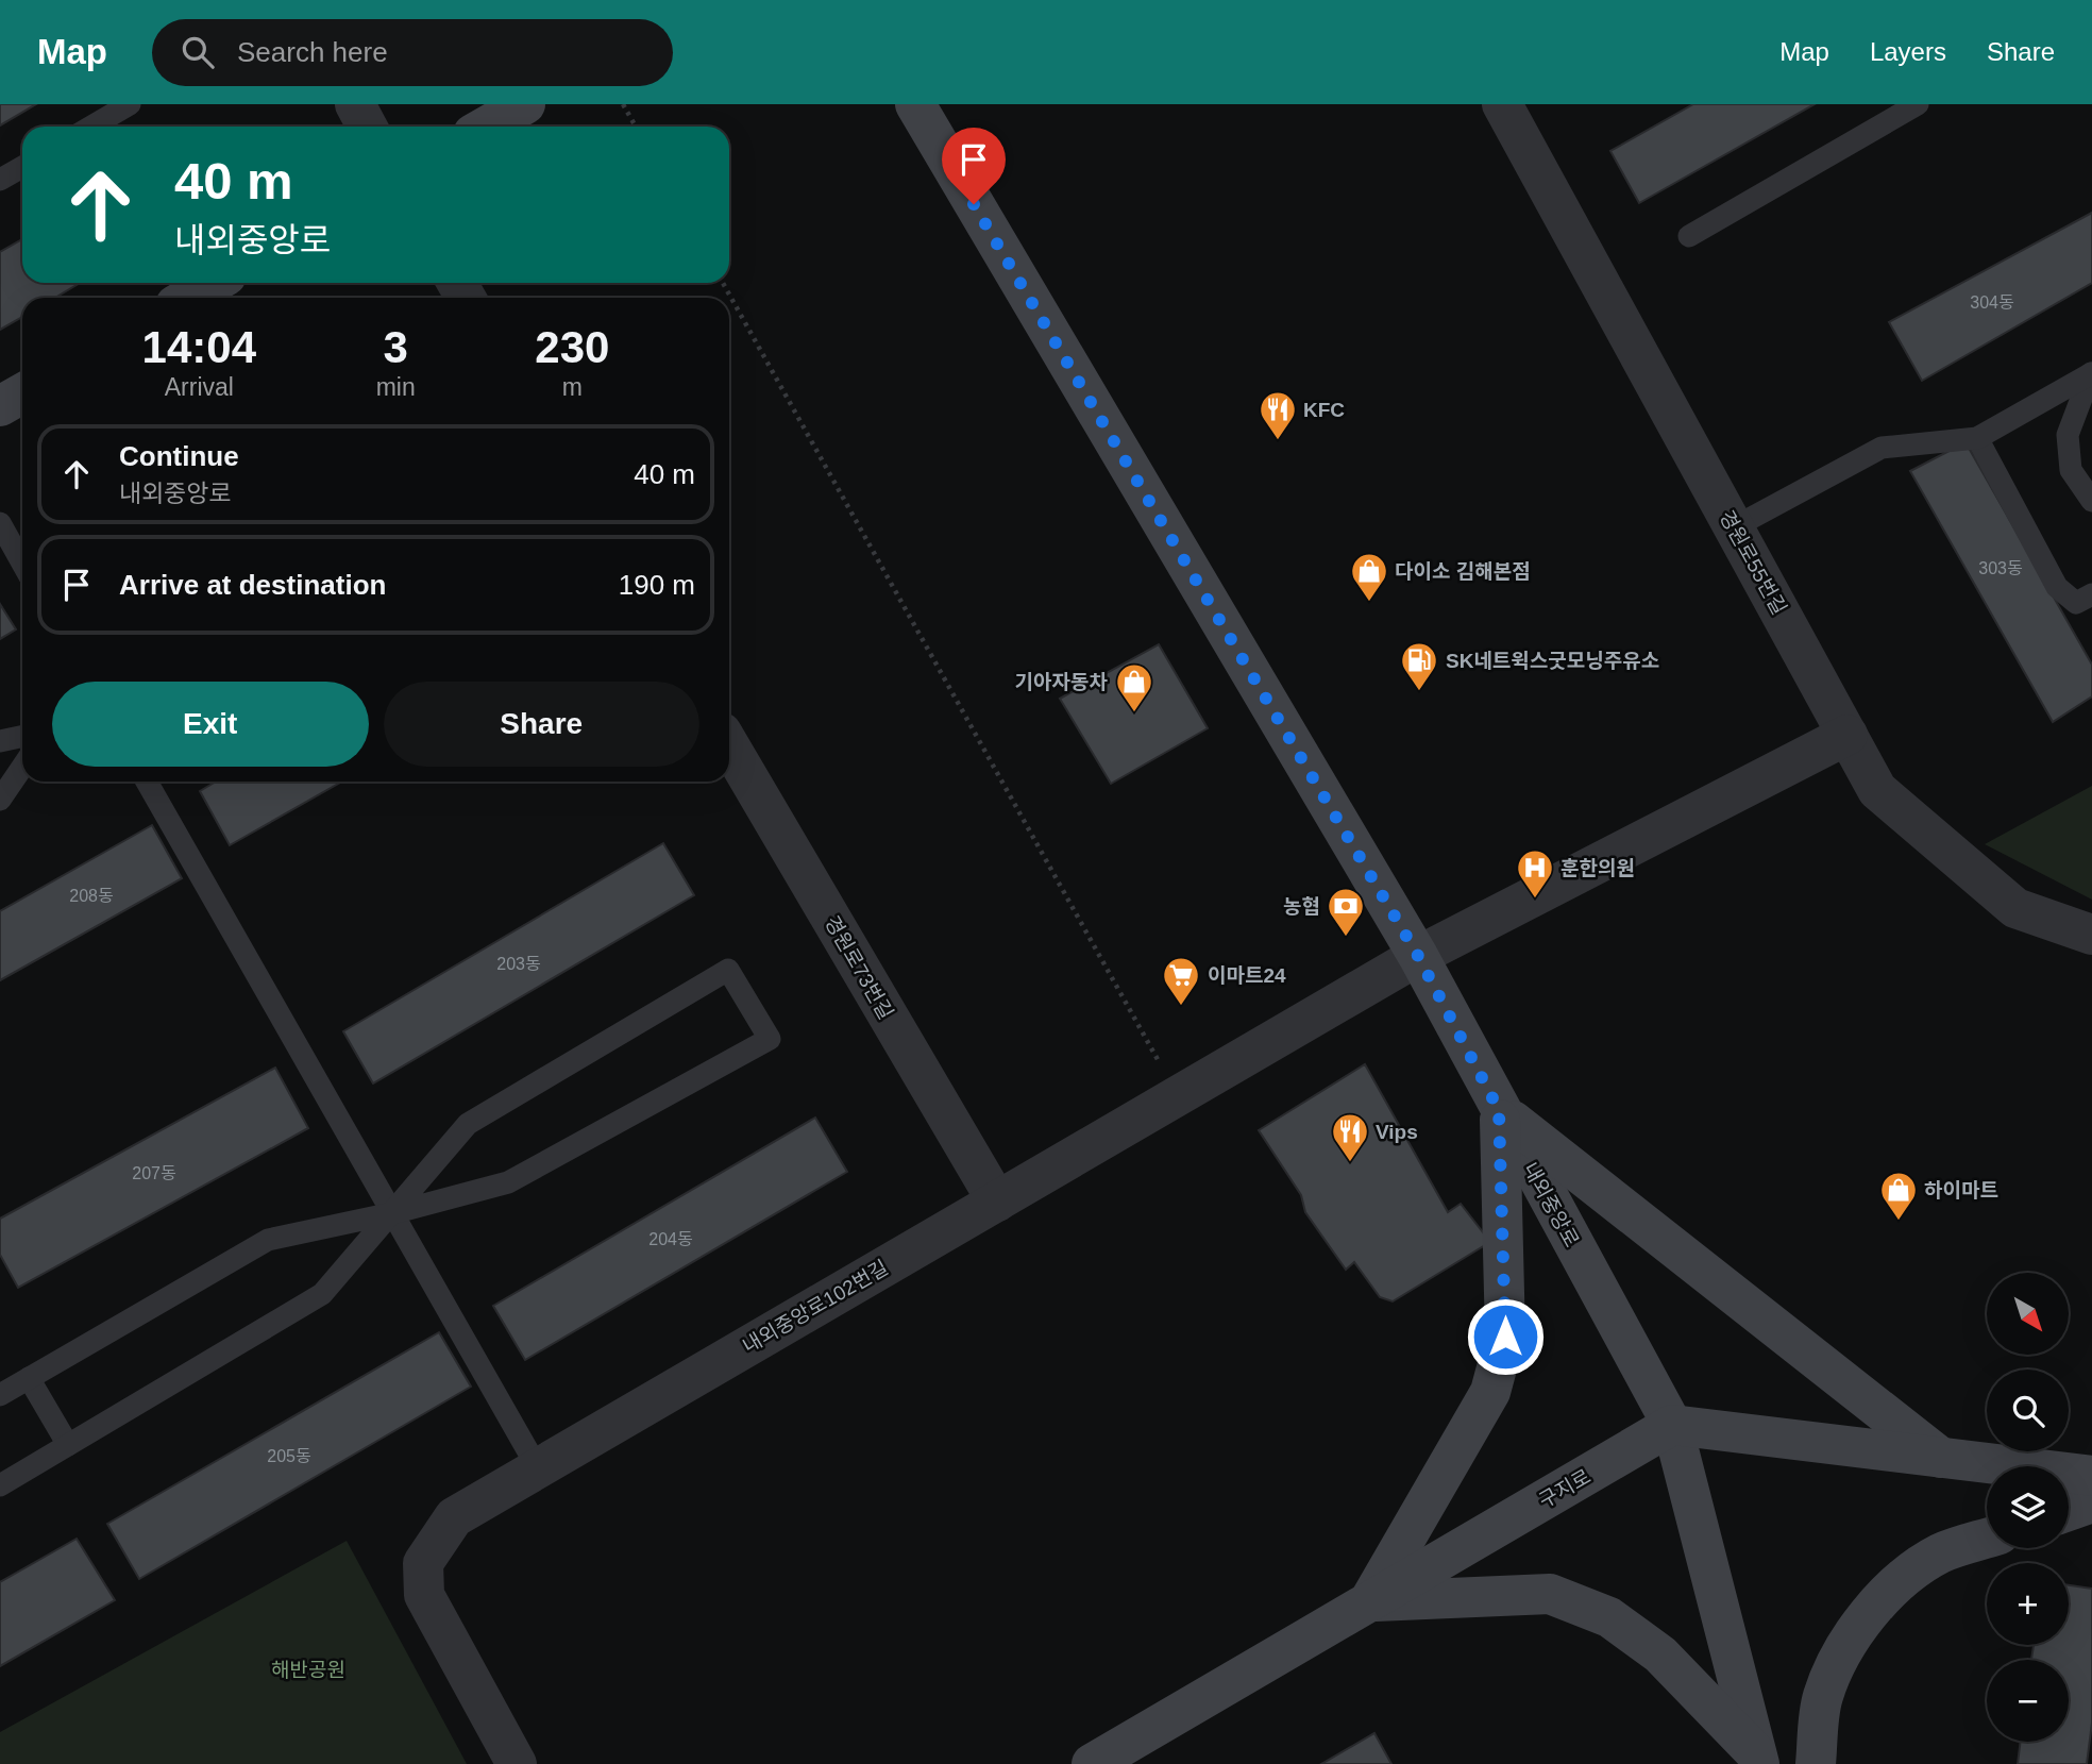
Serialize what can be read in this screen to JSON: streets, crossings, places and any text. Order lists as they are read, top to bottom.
{
  "streets": {
    "street": [
      "경원로55번길",
      "경원로73번길",
      "내외중앙로",
      "내외중앙로102번길",
      "구지로"
    ]
  },
  "crossings": [
    ["경원로55번길", "내외중앙로102번길"],
    ["경원로73번길", "내외중앙로102번길"],
    ["내외중앙로", "내외중앙로102번길"],
    ["내외중앙로", "구지로"]
  ],
  "parks": ["해반공원"],
  "places": {
    "restaurant": ["KFC", "Vips"],
    "shop": ["다이소 김해본점", "기아자동차", "하이마트"],
    "fuel station": ["SK네트윅스굿모닝주유소"],
    "hospital": ["훈한의원"],
    "bank": ["농협"],
    "supermarket": ["이마트24"]
  },
  "house_numbers": [
    "304동",
    "303동",
    "208동",
    "203동",
    "207동",
    "204동",
    "205동"
  ],
  "north": "bottom right",
  "page": {
    "header": "Map",
    "search": "Search here",
    "nav": ["Map", "Layers", "Share"],
    "turn": ["40 m", "내외중앙로"],
    "eta": [
      "14:04",
      "Arrival",
      "3",
      "min",
      "230",
      "m"
    ],
    "list": [
      {
        "name": "Continue",
        "note": "내외중앙로",
        "value": "40 m"
      },
      {
        "name": "Arrive at destination",
        "value": "190 m"
      }
    ],
    "buttons": ["Exit", "Share"],
    "map_buttons": ["+", "−"]
  }
}
